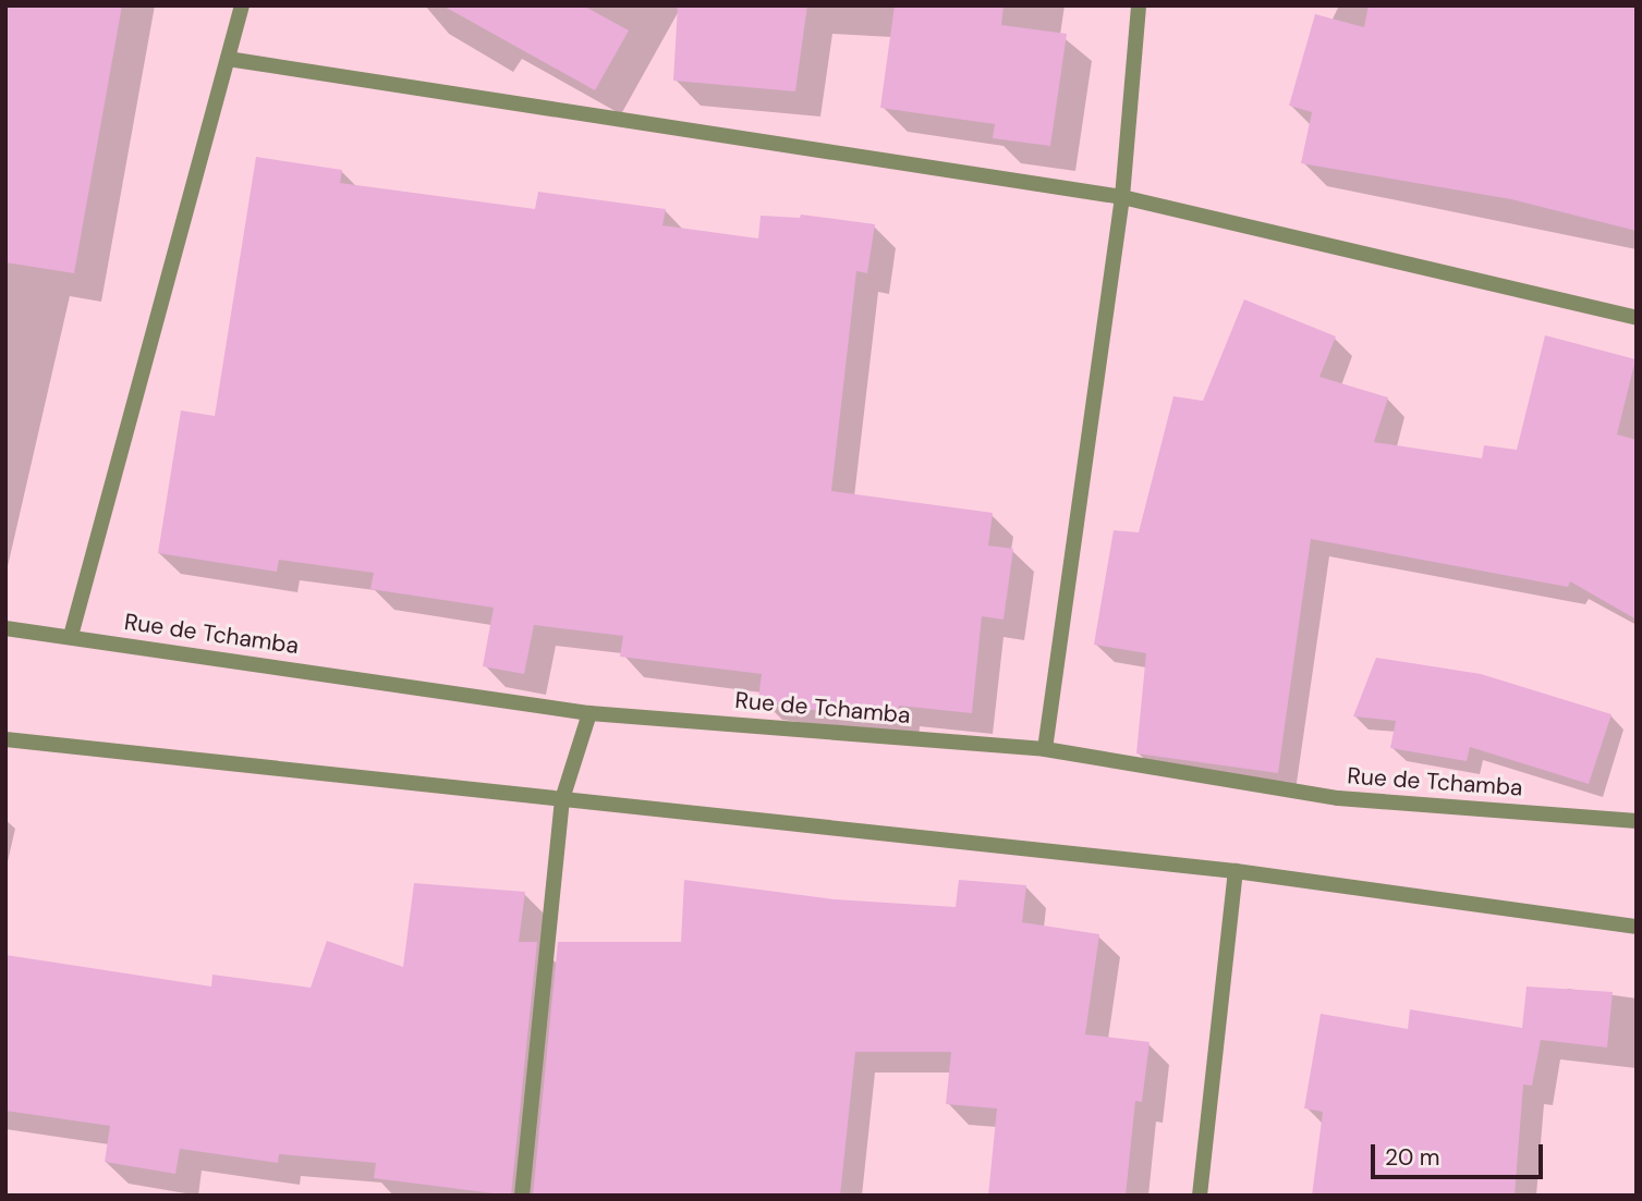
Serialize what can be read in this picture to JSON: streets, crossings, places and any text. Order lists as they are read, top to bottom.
{
  "streets": {
    "street": ["Rue de Tchamba"]
  },
  "scale_bar": "20 m"
}
